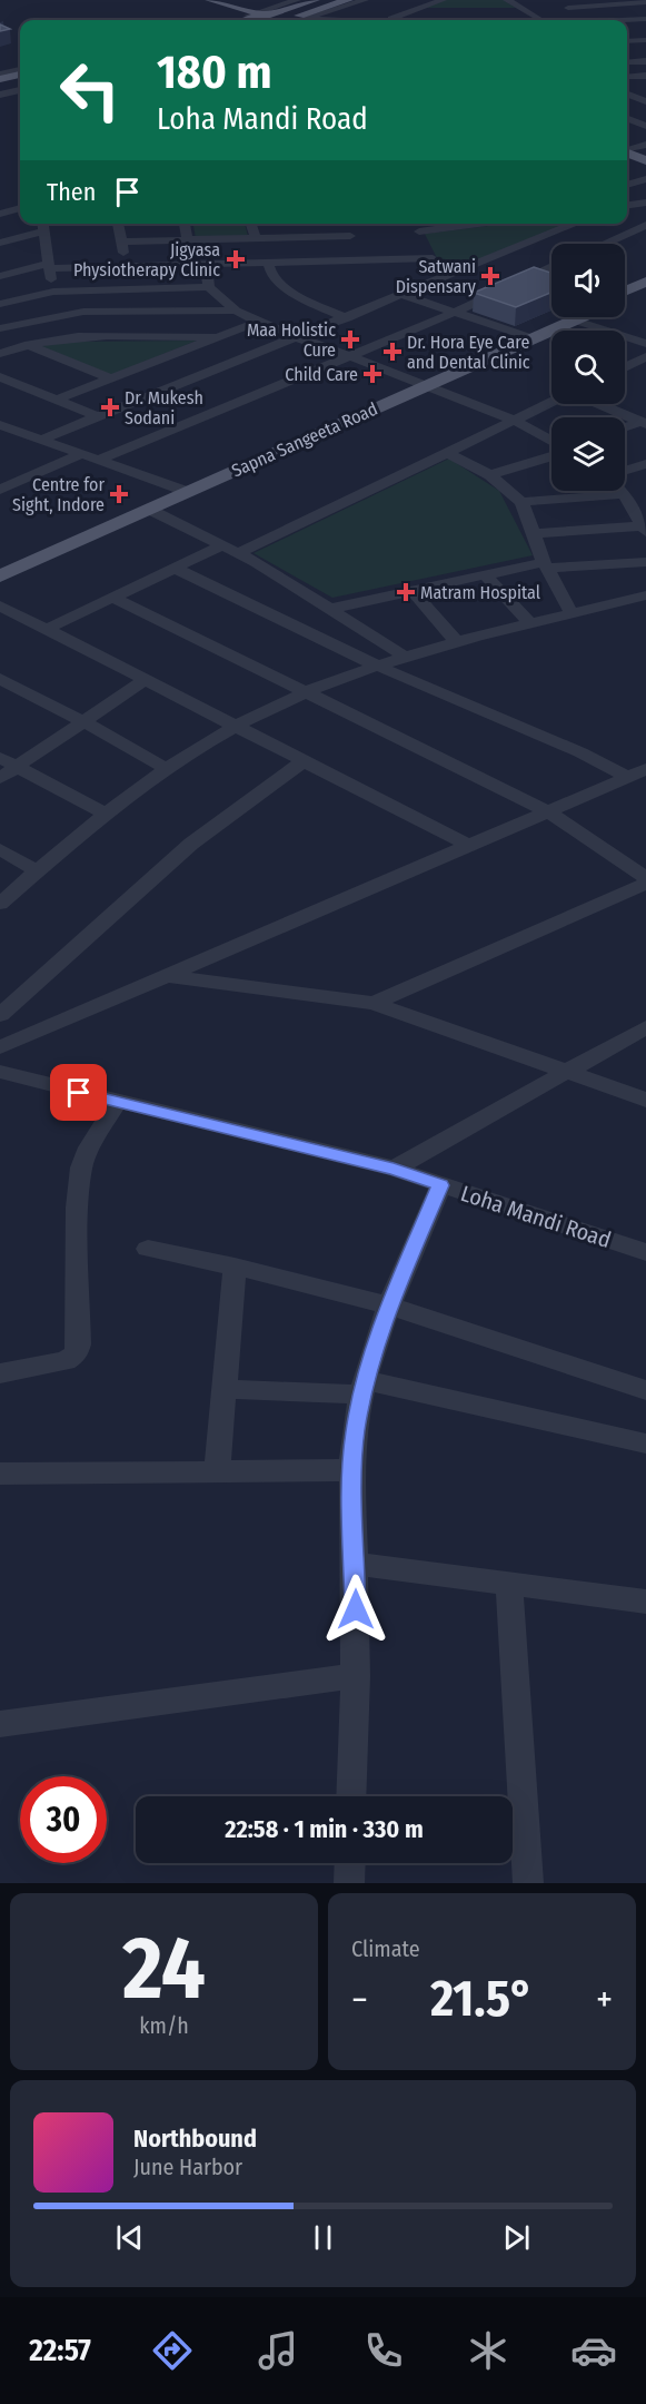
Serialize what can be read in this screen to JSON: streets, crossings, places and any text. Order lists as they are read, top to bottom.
{
  "streets": {
    "main road": ["Sapna Sangeeta Road"],
    "street": ["Loha Mandi Road"]
  },
  "places": {
    "health": [
      "Jigyasa Physiotherapy Clinic",
      "Satwani Dispensary",
      "Maa Holistic Cure",
      "Dr. Hora Eye Care and Dental Clinic",
      "Child Care",
      "Dr. Mukesh Sodani",
      "Centre for Sight, Indore",
      "Matram Hospital"
    ]
  },
  "page": {
    "turn": ["180 m", "Loha Mandi Road"],
    "then": "Then",
    "limit": "30",
    "trip": "22:58 · 1 min · 330 m",
    "tile": [
      ["24", "km/h"],
      "Climate"
    ],
    "heat": ["−", "21.5°", "+"],
    "song": ["Northbound", "June Harbor"],
    "tabs": "22:57"
  }
}
